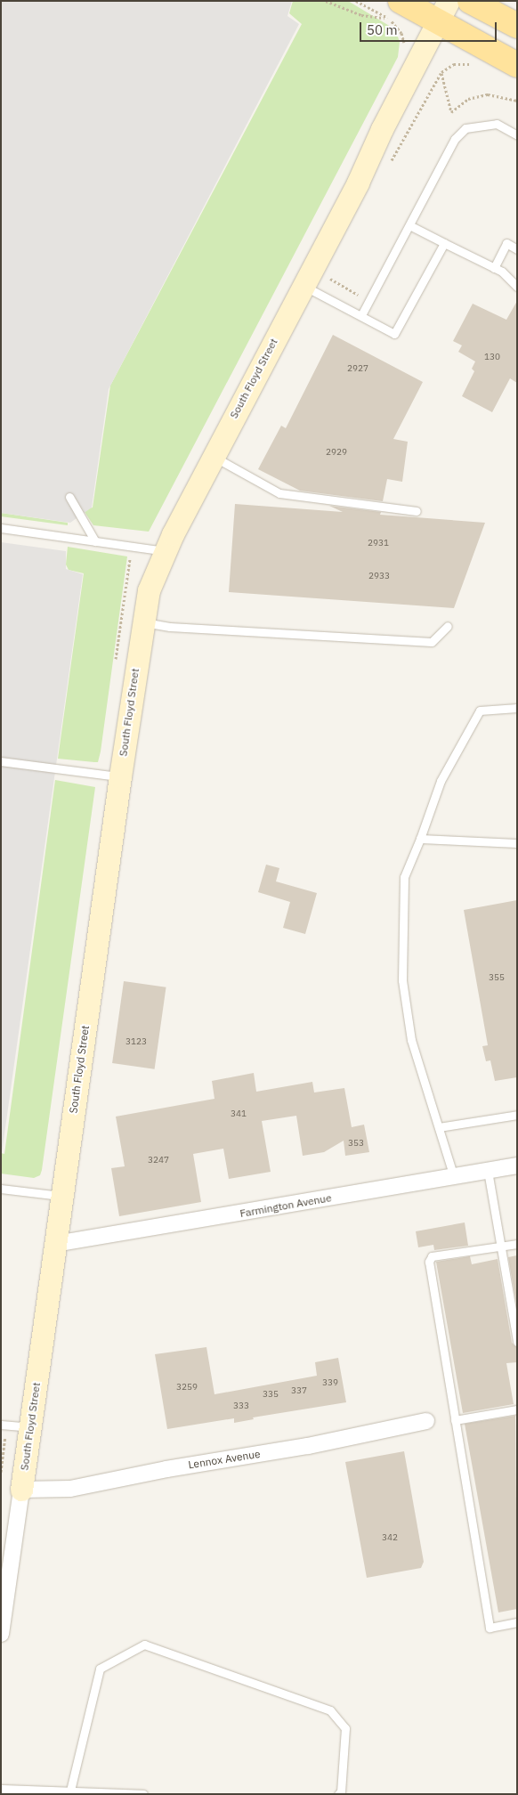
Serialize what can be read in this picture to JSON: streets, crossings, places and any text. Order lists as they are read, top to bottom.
{
  "streets": {
    "street": ["South Floyd Street", "Farmington Avenue", "Lennox Avenue"]
  },
  "crossings": [
    ["South Floyd Street", "Farmington Avenue"],
    ["South Floyd Street", "Lennox Avenue"]
  ],
  "house_numbers": [
    "130",
    "2927",
    "2929",
    "2931",
    "2933",
    "355",
    "3123",
    "341",
    "353",
    "3247",
    "339",
    "3259",
    "337",
    "335",
    "333",
    "342"
  ],
  "scale_bar": "50 m"
}
